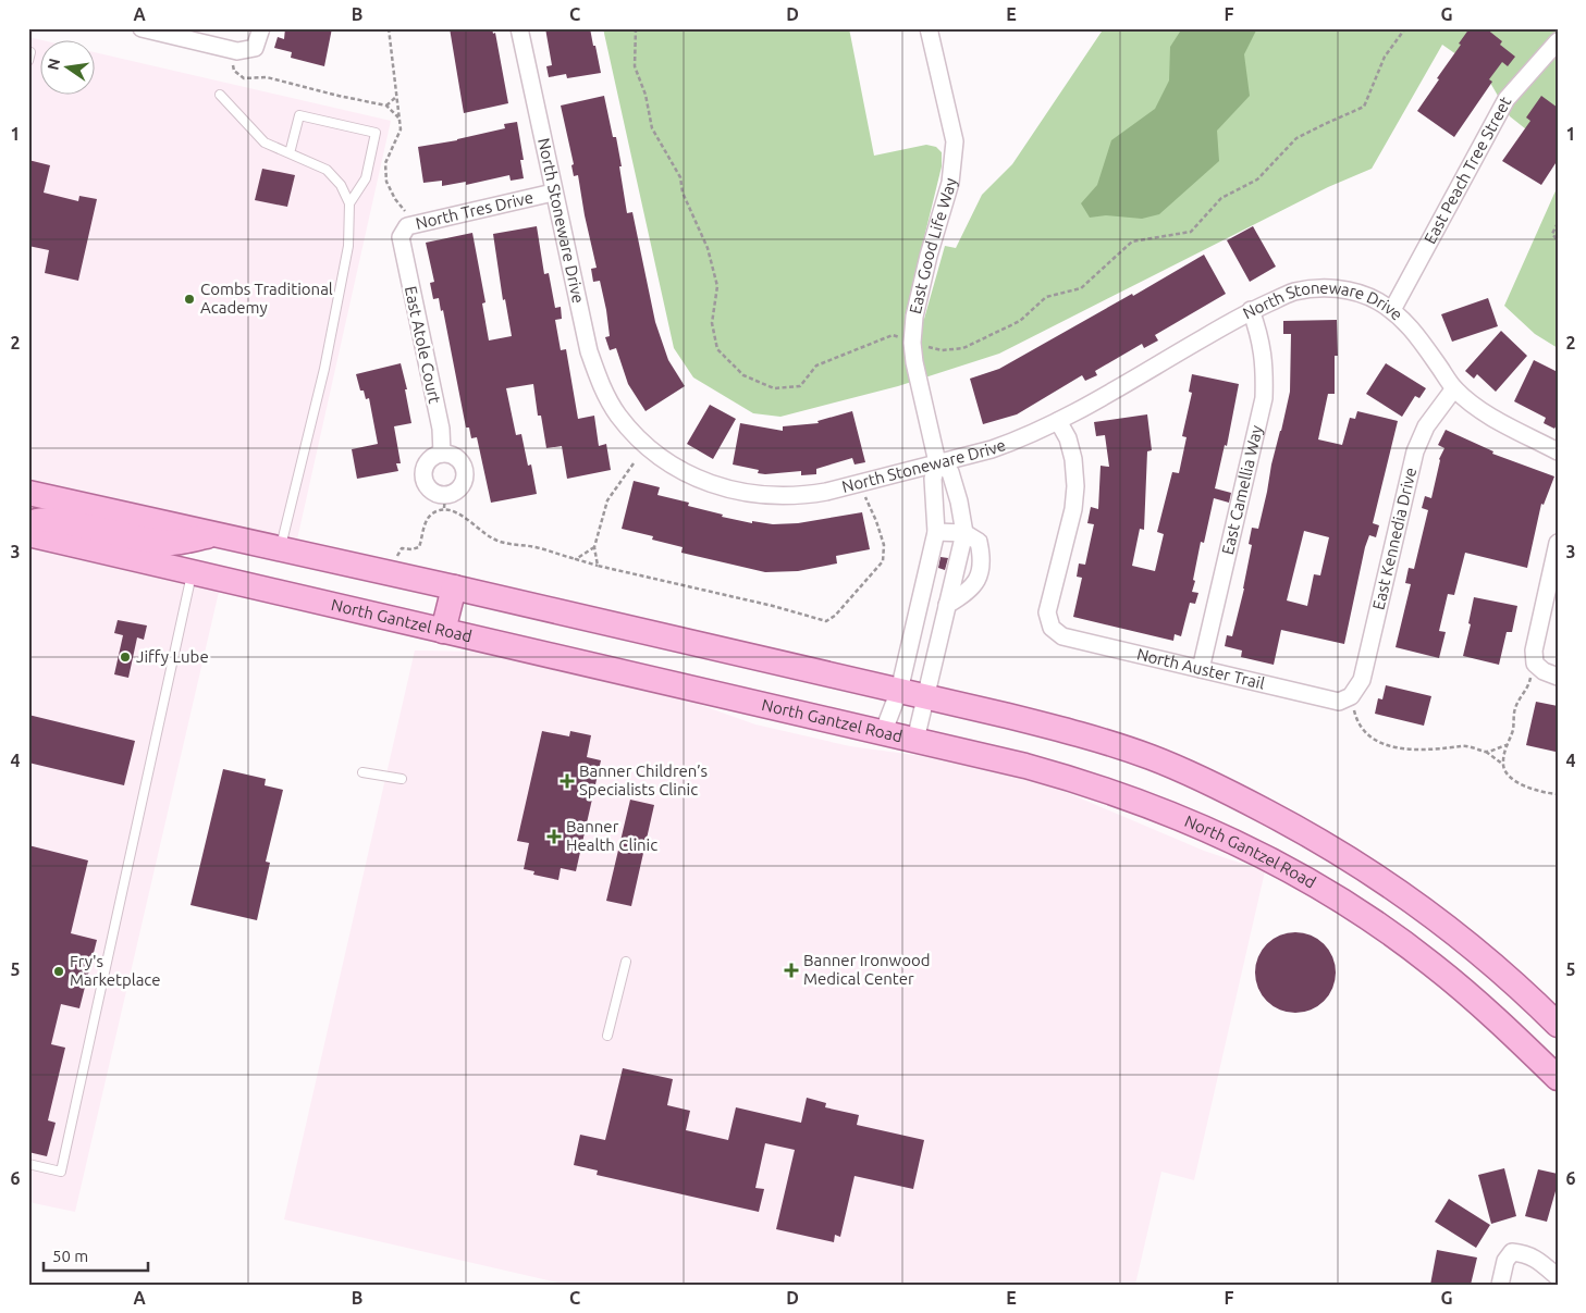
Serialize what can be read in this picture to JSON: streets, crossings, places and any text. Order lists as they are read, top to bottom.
{
  "streets": {
    "main road": ["North Gantzel Road"],
    "street": [
      "East Peach Tree Street",
      "North Tres Drive",
      "North Stoneware Drive",
      "East Good Life Way",
      "East Atole Court",
      "East Camellia Way",
      "East Kennedia Drive",
      "North Auster Trail"
    ]
  },
  "crossings": [
    ["East Peach Tree Street", "North Stoneware Drive"],
    ["North Tres Drive", "North Stoneware Drive"],
    ["North Tres Drive", "East Atole Court"],
    ["North Stoneware Drive", "East Good Life Way"],
    ["North Stoneware Drive", "East Camellia Way"],
    ["North Stoneware Drive", "East Kennedia Drive"],
    ["North Stoneware Drive", "North Auster Trail"],
    ["East Good Life Way", "North Gantzel Road"],
    ["East Camellia Way", "North Auster Trail"],
    ["East Kennedia Drive", "North Auster Trail"]
  ],
  "places": {
    "other": ["Combs Traditional Academy", "Jiffy Lube", "Fry's Marketplace"],
    "health": ["Banner Children’s Specialists Clinic", "Banner Health Clinic", "Banner Ironwood Medical Center"]
  },
  "scale_bar": "50 m",
  "north": "left",
  "grid": {
    "columns": [
      "A",
      "B",
      "C",
      "D",
      "E",
      "F",
      "G"
    ],
    "rows": [
      "1",
      "2",
      "3",
      "4",
      "5",
      "6"
    ]
  }
}
